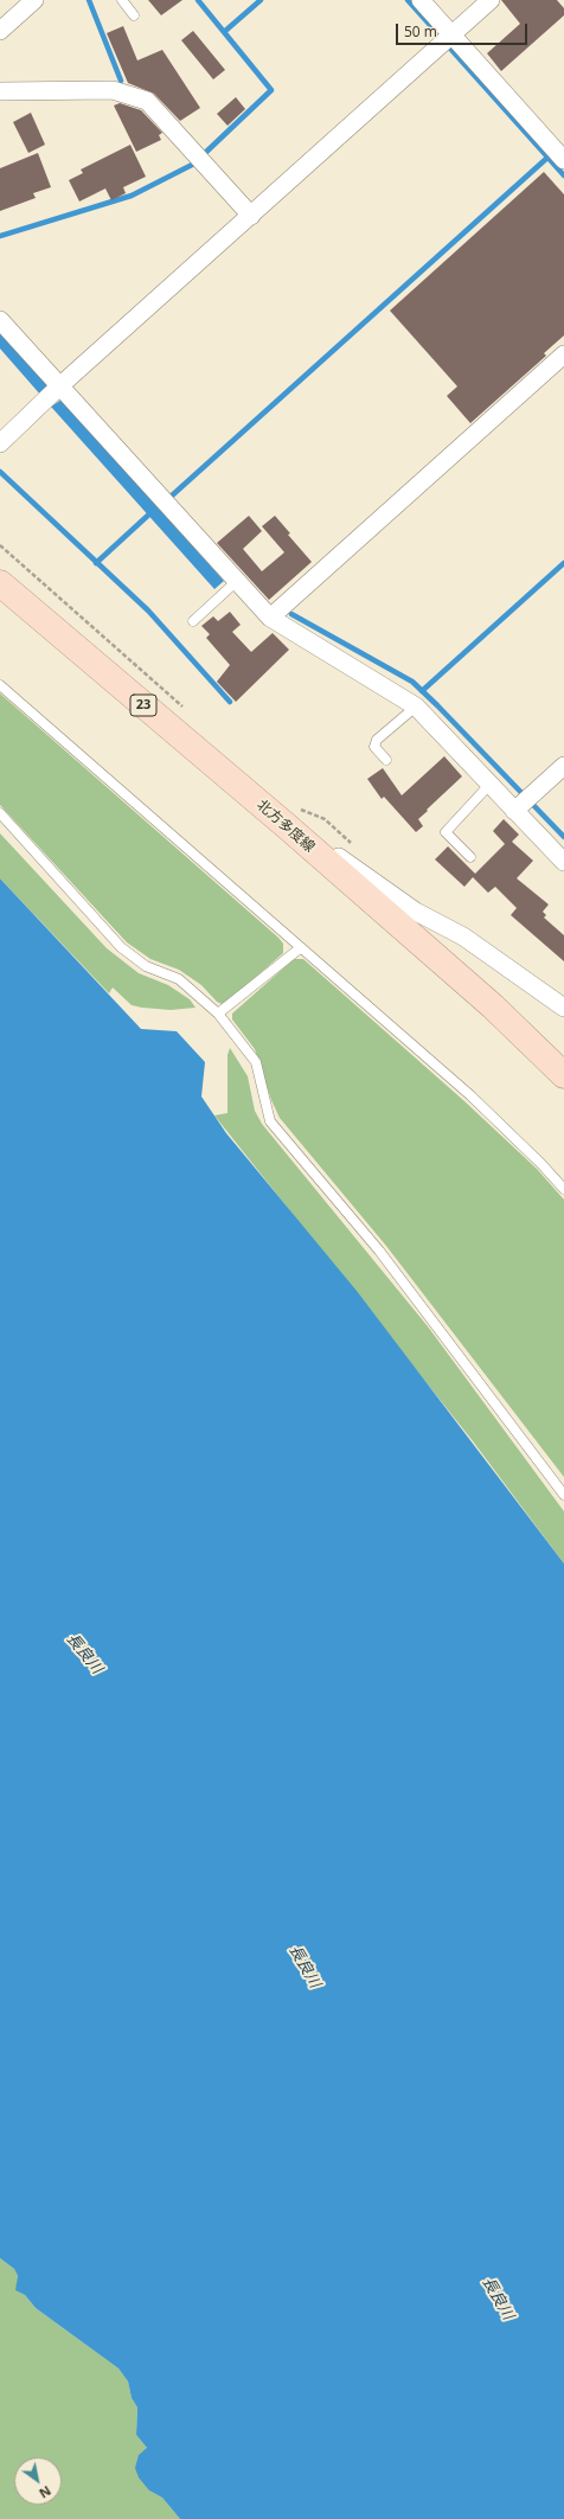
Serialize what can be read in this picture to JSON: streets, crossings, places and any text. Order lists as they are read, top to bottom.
{
  "streets": {
    "main road": ["23", "北方多度線"]
  },
  "water": ["長良川"],
  "scale_bar": "50 m",
  "north": "bottom right"
}
